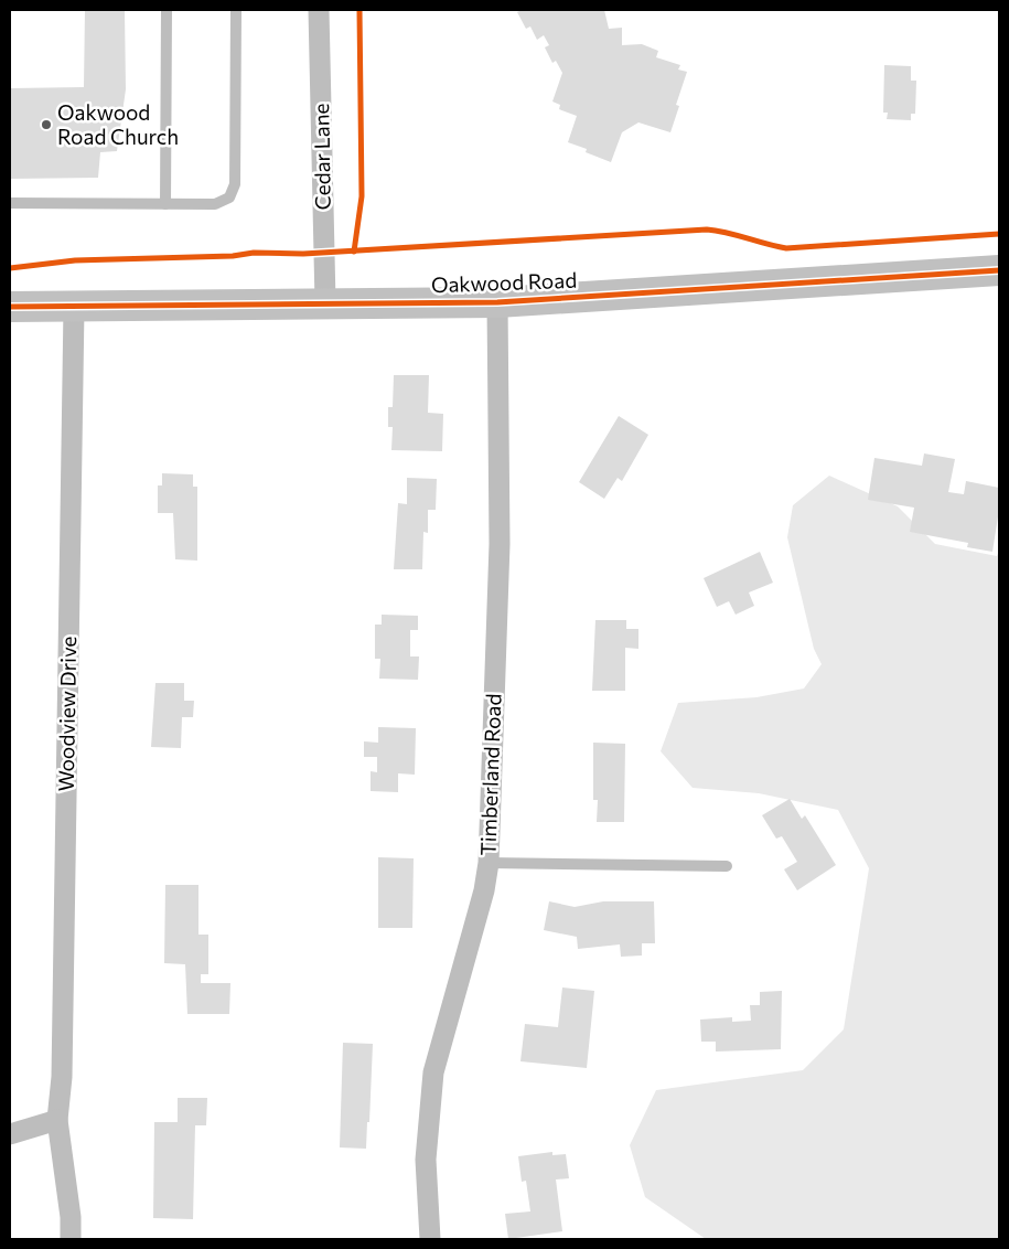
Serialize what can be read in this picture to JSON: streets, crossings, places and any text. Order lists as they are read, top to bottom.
{
  "streets": {
    "street": [
      "Cedar Lane",
      "Oakwood Road",
      "Woodview Drive",
      "Timberland Road"
    ]
  },
  "crossings": [
    ["Cedar Lane", "Oakwood Road"],
    ["Oakwood Road", "Woodview Drive"],
    ["Oakwood Road", "Timberland Road"]
  ],
  "places": ["Oakwood Road Church"]
}
